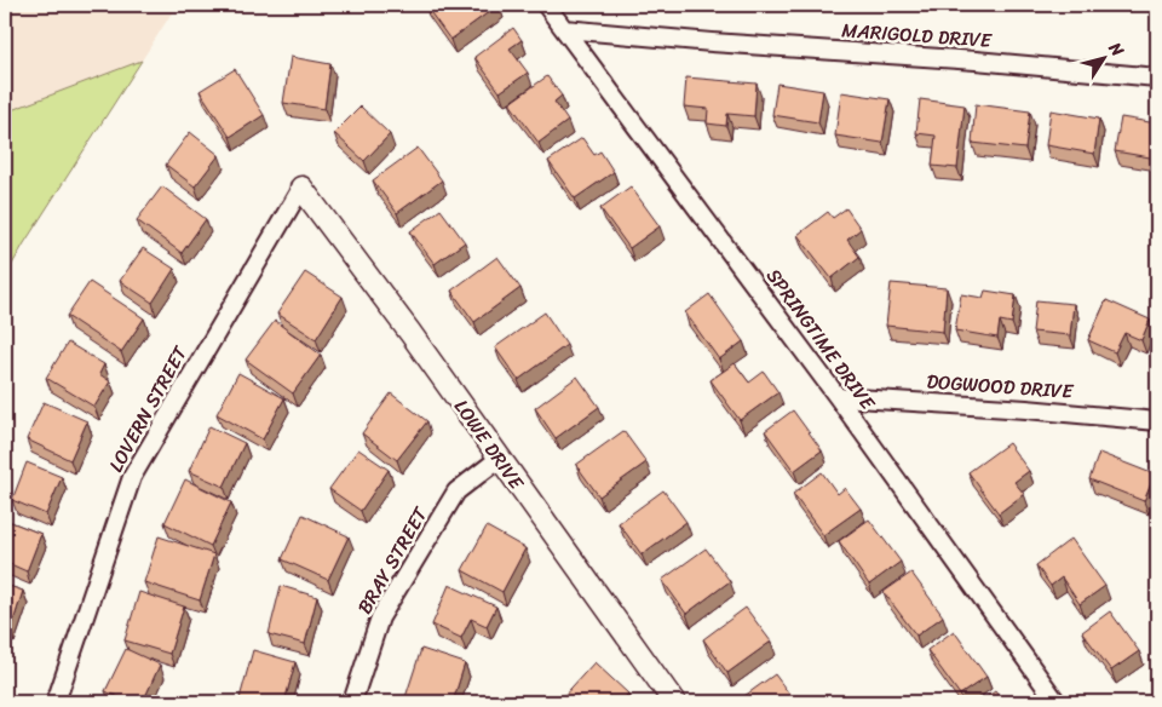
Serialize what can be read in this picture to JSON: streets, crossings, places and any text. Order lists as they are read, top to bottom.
{
  "streets": {
    "street": [
      "MARIGOLD DRIVE",
      "SPRINGTIME DRIVE",
      "DOGWOOD DRIVE",
      "LOVERN STREET",
      "LOWE DRIVE",
      "BRAY STREET"
    ]
  },
  "crossings": [
    ["MARIGOLD DRIVE", "SPRINGTIME DRIVE"],
    ["SPRINGTIME DRIVE", "DOGWOOD DRIVE"],
    ["LOVERN STREET", "LOWE DRIVE"],
    ["LOWE DRIVE", "BRAY STREET"]
  ],
  "north": "top right"
}
